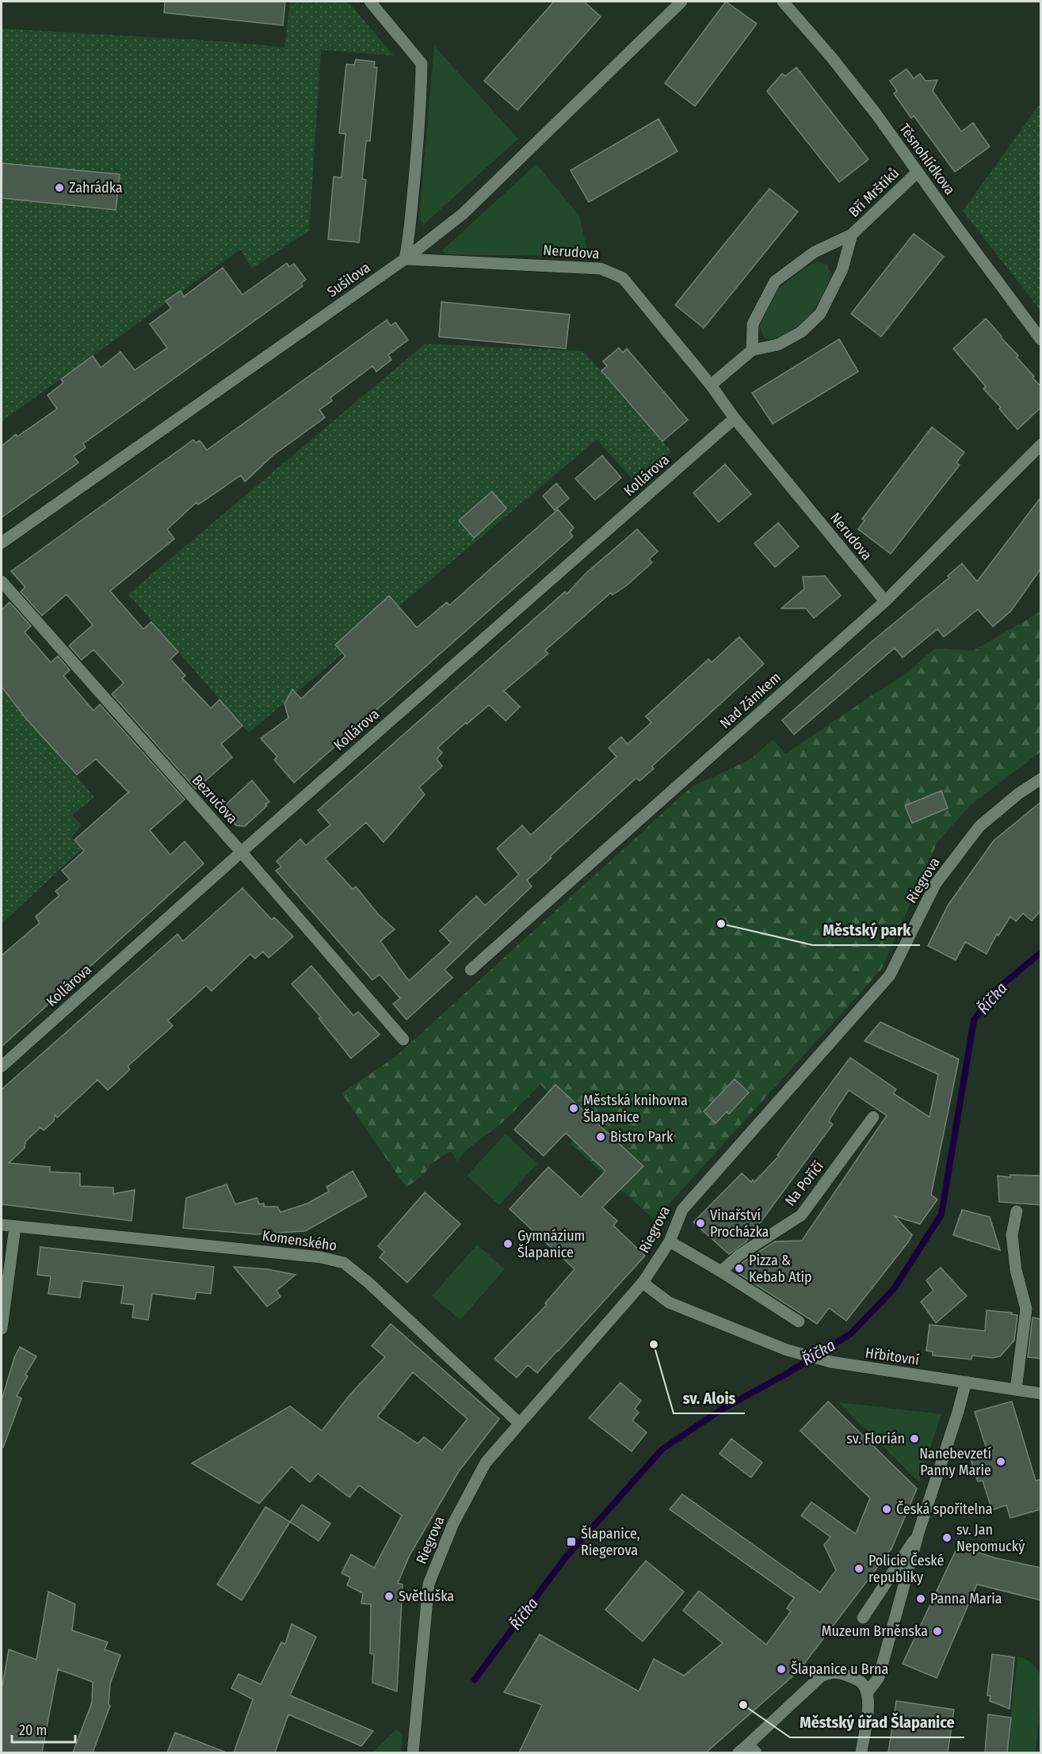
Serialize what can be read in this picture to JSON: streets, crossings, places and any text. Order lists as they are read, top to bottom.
{
  "streets": {
    "street": [
      "Těsnohlídkova",
      "Bří Mrštíků",
      "Nerudova",
      "Sušilova",
      "Kollárova",
      "Nad Zámkem",
      "Bezručova",
      "Riegrova",
      "Na Poříčí",
      "Komenského",
      "Hřbitovní"
    ]
  },
  "crossings": [
    ["Těsnohlídkova", "Bří Mrštíků"],
    ["Bří Mrštíků", "Nerudova"],
    ["Nerudova", "Sušilova"],
    ["Nerudova", "Kollárova"],
    ["Nerudova", "Nad Zámkem"],
    ["Kollárova", "Bezručova"],
    ["Riegrova", "Komenského"],
    ["Riegrova", "Hřbitovní"]
  ],
  "water": ["Říčka"],
  "places": {
    "other": [
      "Zahrádka",
      "Městský park",
      "Městská knihovna Šlapanice",
      "Bistro Park",
      "Vinařství Procházka",
      "Gymnázium Šlapanice",
      "Pizza & Kebab Atip",
      "sv. Alois",
      "sv. Florián",
      "Nanebevzetí Panny Marie",
      "Česká spořitelna",
      "sv. Jan Nepomucký",
      "Policie České republiky",
      "Světluška",
      "Panna Maria",
      "Muzeum Brněnska",
      "Šlapanice u Brna",
      "Městský úřad Šlapanice"
    ],
    "transit": ["Šlapanice, Riegerova"]
  },
  "scale_bar": "20 m"
}
